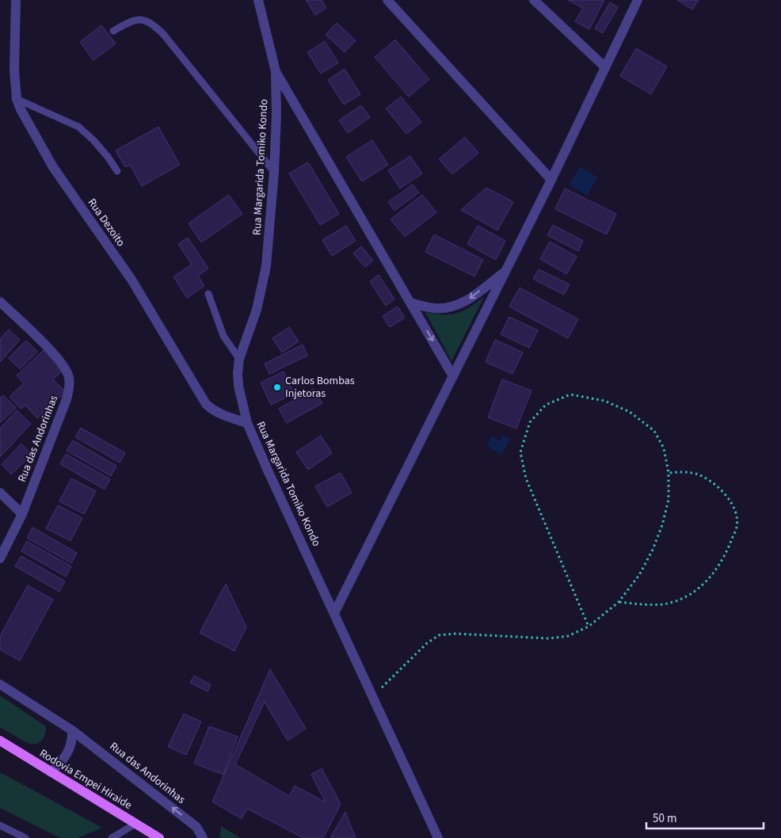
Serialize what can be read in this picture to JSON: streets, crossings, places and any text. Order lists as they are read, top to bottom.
{
  "streets": {
    "main road": ["Rodovia Empei Hiraide"],
    "street": ["Rua Margarida Tomiko Kondo", "Rua Dezoito", "Rua das Andorinhas"]
  },
  "crossings": [
    ["Rua Margarida Tomiko Kondo", "Rua Dezoito"]
  ],
  "places": ["Carlos Bombas Injetoras"],
  "scale_bar": "50 m"
}
